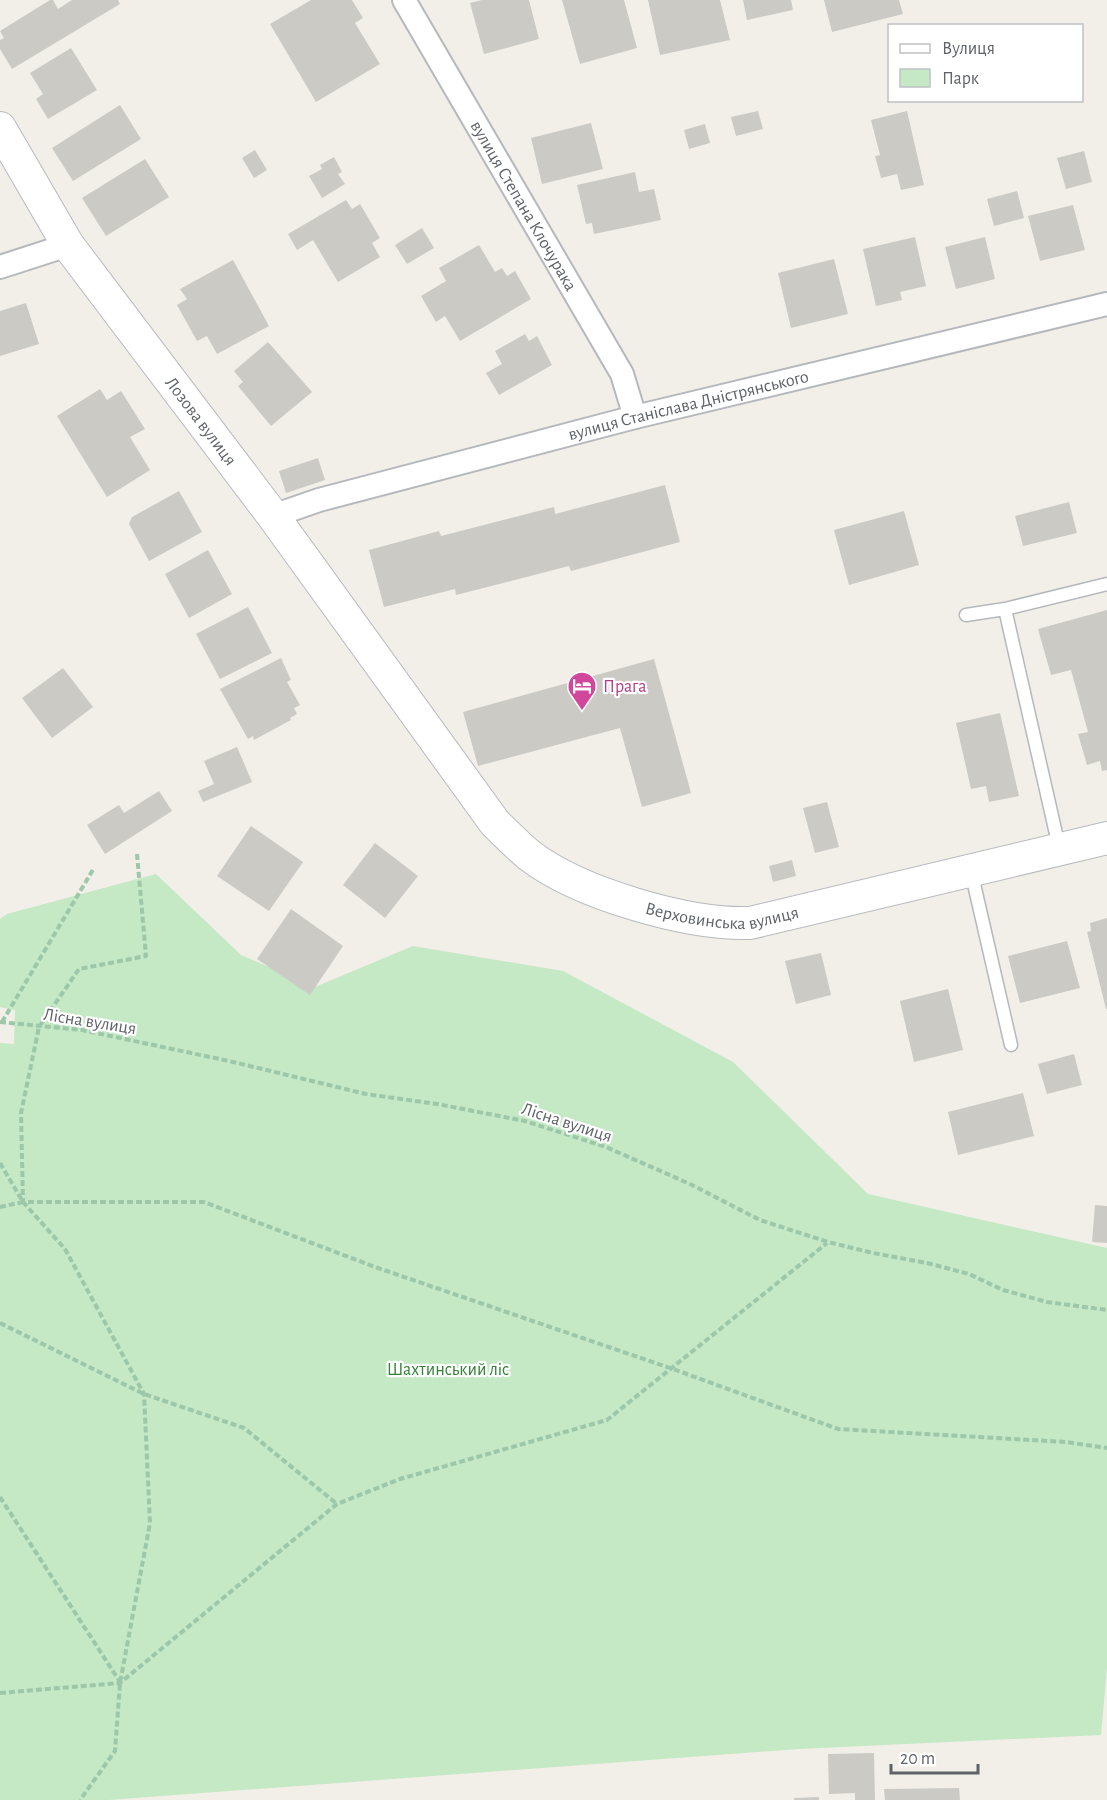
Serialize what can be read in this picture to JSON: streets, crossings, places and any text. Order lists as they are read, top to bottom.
{
  "streets": {
    "street": [
      "вулиця Степана Клочурака",
      "вулиця Станіслава Дністрянського",
      "Лозова вулиця",
      "Верховинська вулиця"
    ],
    "path": ["Лісна вулиця"]
  },
  "crossings": [
    ["вулиця Степана Клочурака", "вулиця Станіслава Дністрянського"],
    ["вулиця Станіслава Дністрянського", "Лозова вулиця"],
    ["Лозова вулиця", "Верховинська вулиця"]
  ],
  "parks": ["Шахтинський ліс"],
  "places": {
    "hotel": ["Прага"]
  },
  "legend": ["Вулиця", "Парк"],
  "scale_bar": "20 m"
}
